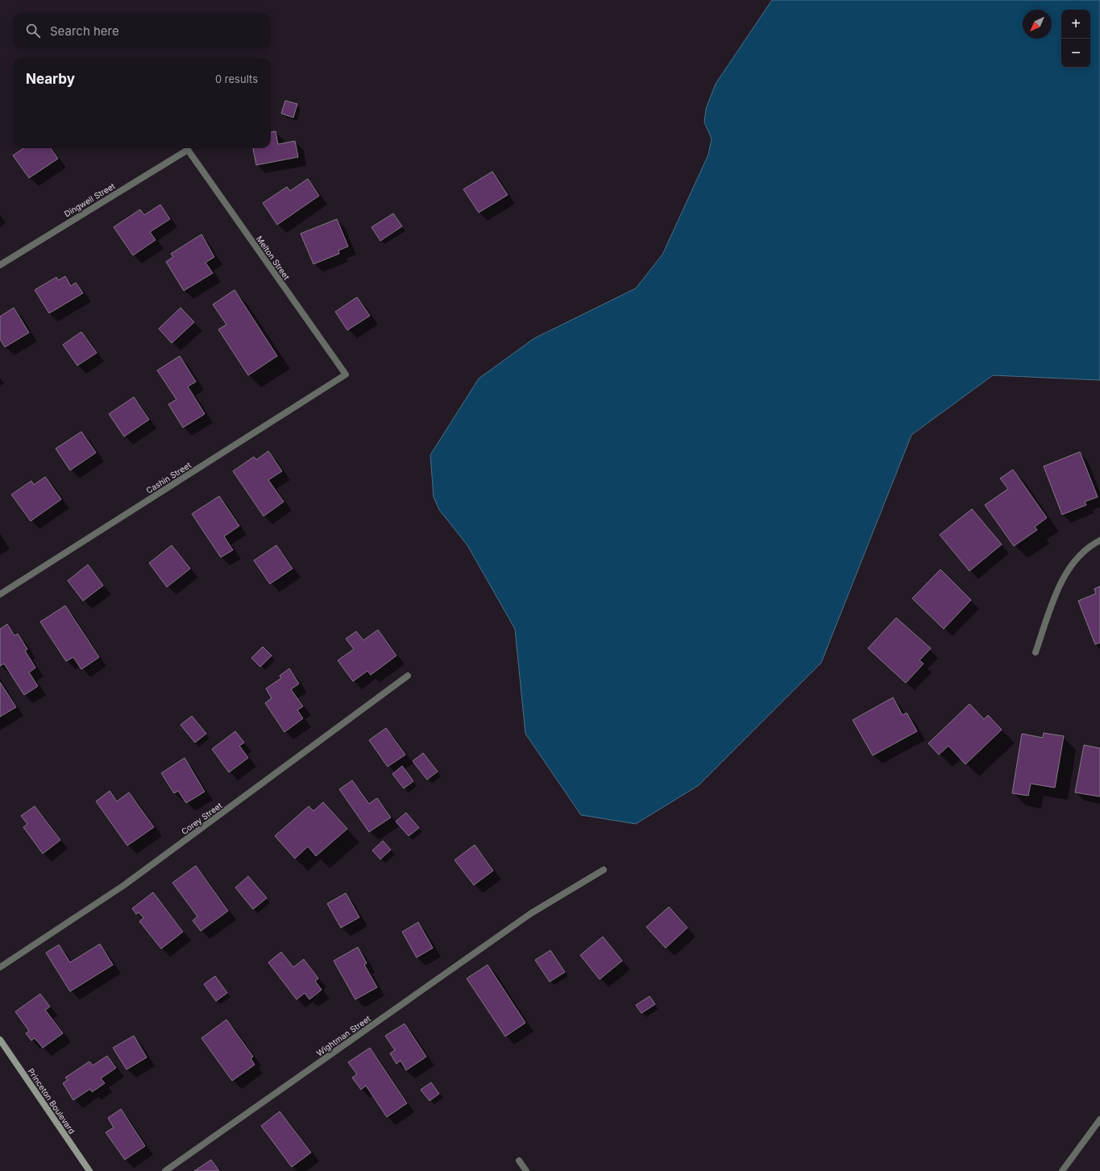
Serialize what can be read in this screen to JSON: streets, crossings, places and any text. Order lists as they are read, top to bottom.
{
  "streets": {
    "main road": ["Princeton Boulevard"],
    "street": [
      "Dingwell Street",
      "Melton Street",
      "Cashin Street",
      "Corey Street",
      "Wightman Street"
    ]
  },
  "crossings": [
    ["Dingwell Street", "Melton Street"],
    ["Melton Street", "Cashin Street"]
  ],
  "north": "bottom left",
  "page": {
    "map_buttons": ["+", "−"],
    "search": "Search here",
    "heading": ["Nearby", "0 results"]
  }
}
